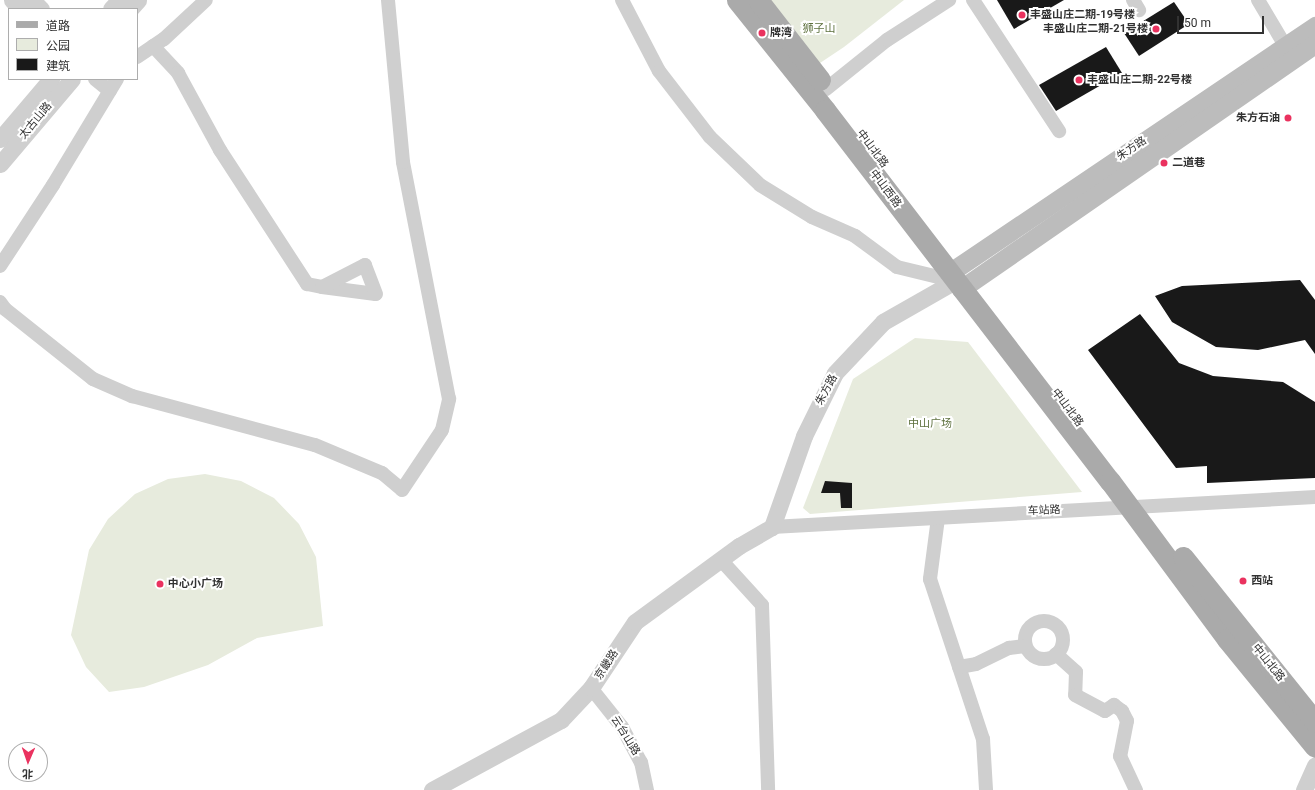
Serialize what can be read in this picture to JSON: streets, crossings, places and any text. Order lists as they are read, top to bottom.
{
  "streets": {
    "main road": ["中山北路", "朱方路", "中山西路"],
    "street": [
      "太古山路",
      "车站路",
      "京畿路",
      "云台山路"
    ]
  },
  "crossings": [
    ["中山北路", "朱方路"],
    ["中山北路", "中山西路"],
    ["中山北路", "车站路"],
    ["朱方路", "中山西路"],
    ["朱方路", "车站路"],
    ["朱方路", "京畿路"],
    ["车站路", "京畿路"],
    ["京畿路", "云台山路"]
  ],
  "parks": ["狮子山", "中山广场"],
  "places": [
    "丰盛山庄二期-19号楼",
    "丰盛山庄二期-21号楼",
    "牌湾",
    "丰盛山庄二期-22号楼",
    "朱方石油",
    "二道巷",
    "西站",
    "中心小广场"
  ],
  "legend": ["道路", "公园", "建筑"],
  "scale_bar": "50 m",
  "north": "bottom"
}
